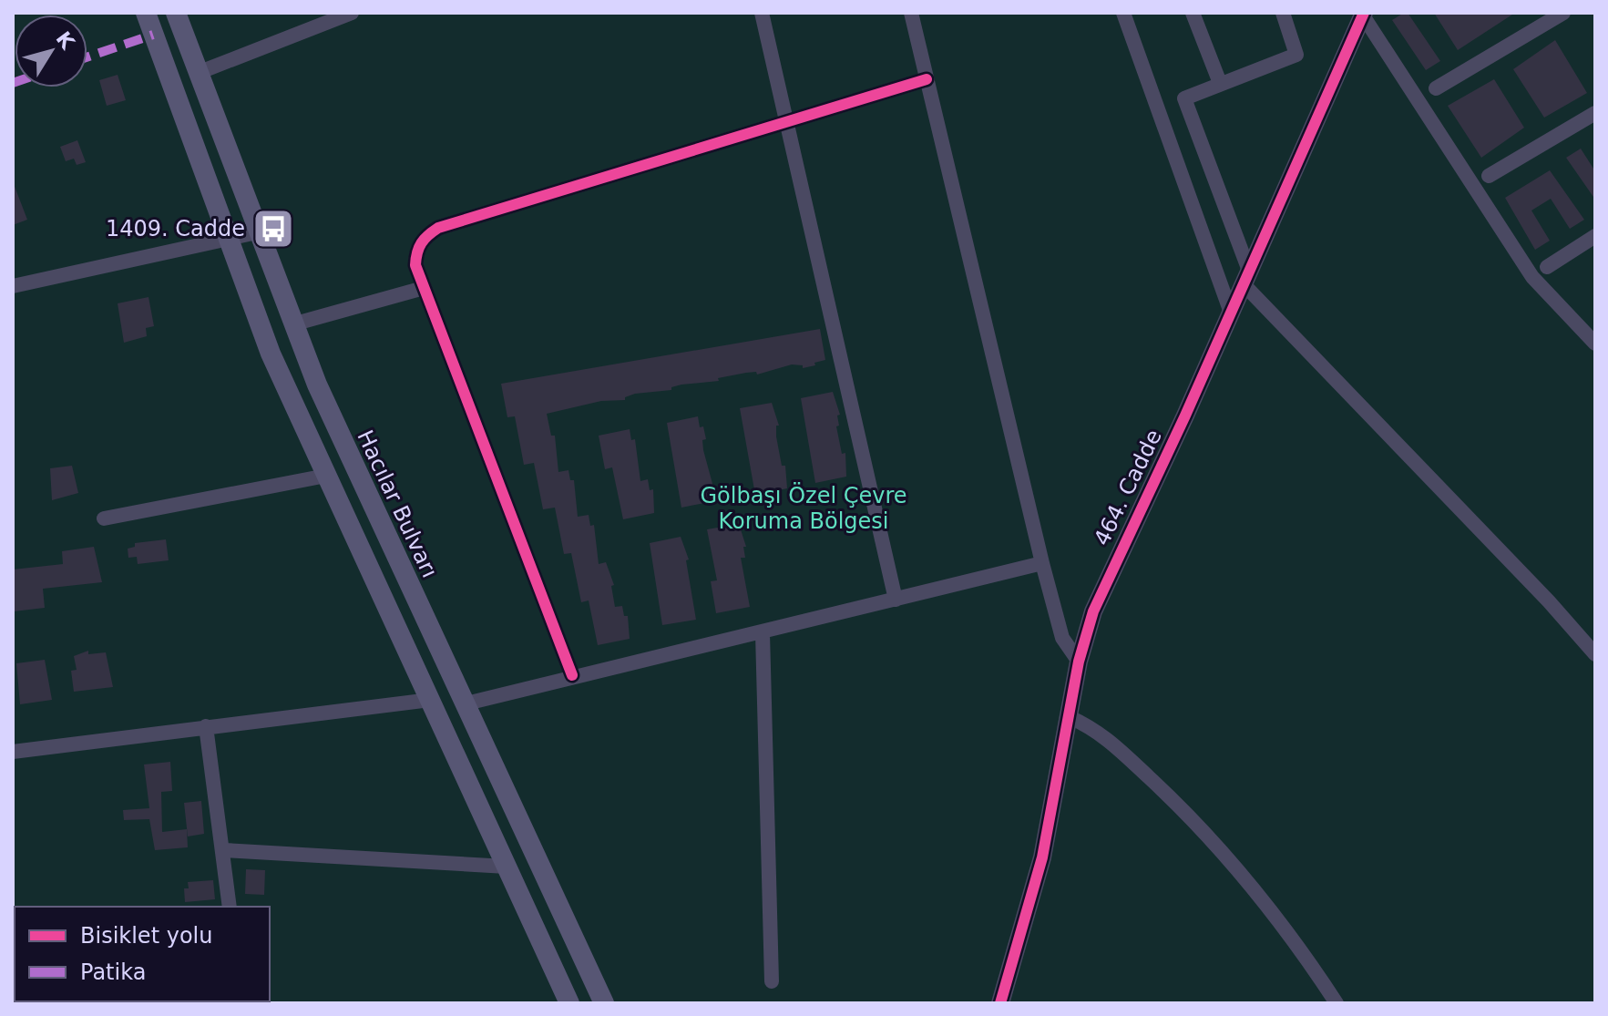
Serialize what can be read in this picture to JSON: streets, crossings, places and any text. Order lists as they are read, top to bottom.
{
  "streets": {
    "main road": ["Hacılar Bulvarı"],
    "street": ["464. Cadde"]
  },
  "parks": ["Gölbaşı Özel Çevre Koruma Bölgesi"],
  "places": {
    "bus stop": ["1409. Cadde"]
  },
  "legend": ["Bisiklet yolu", "Patika"],
  "north": "top right"
}
